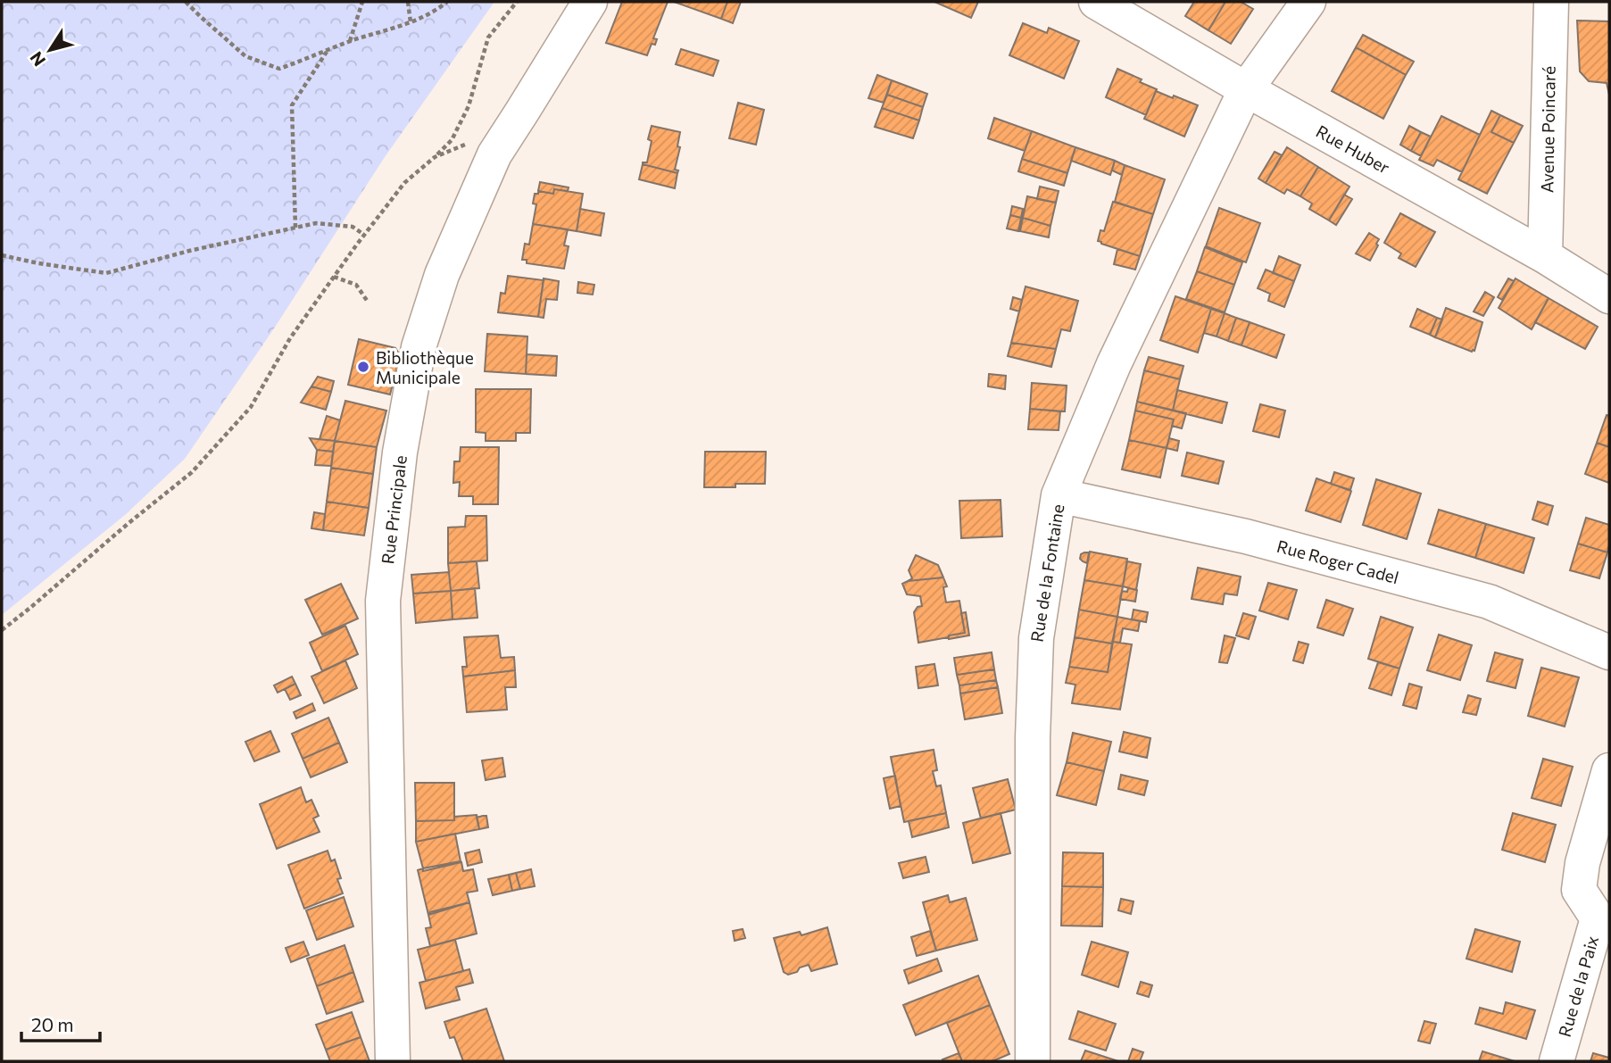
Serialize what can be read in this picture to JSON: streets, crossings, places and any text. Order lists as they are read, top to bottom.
{
  "streets": {
    "street": [
      "Avenue Poincaré",
      "Rue Huber",
      "Rue Principale",
      "Rue Roger Cadel",
      "Rue de la Fontaine",
      "Rue de la Paix"
    ]
  },
  "crossings": [
    ["Avenue Poincaré", "Rue Huber"],
    ["Rue Huber", "Rue de la Fontaine"],
    ["Rue Roger Cadel", "Rue de la Fontaine"]
  ],
  "places": ["Bibliothèque Municipale"],
  "scale_bar": "20 m",
  "north": "bottom left"
}
